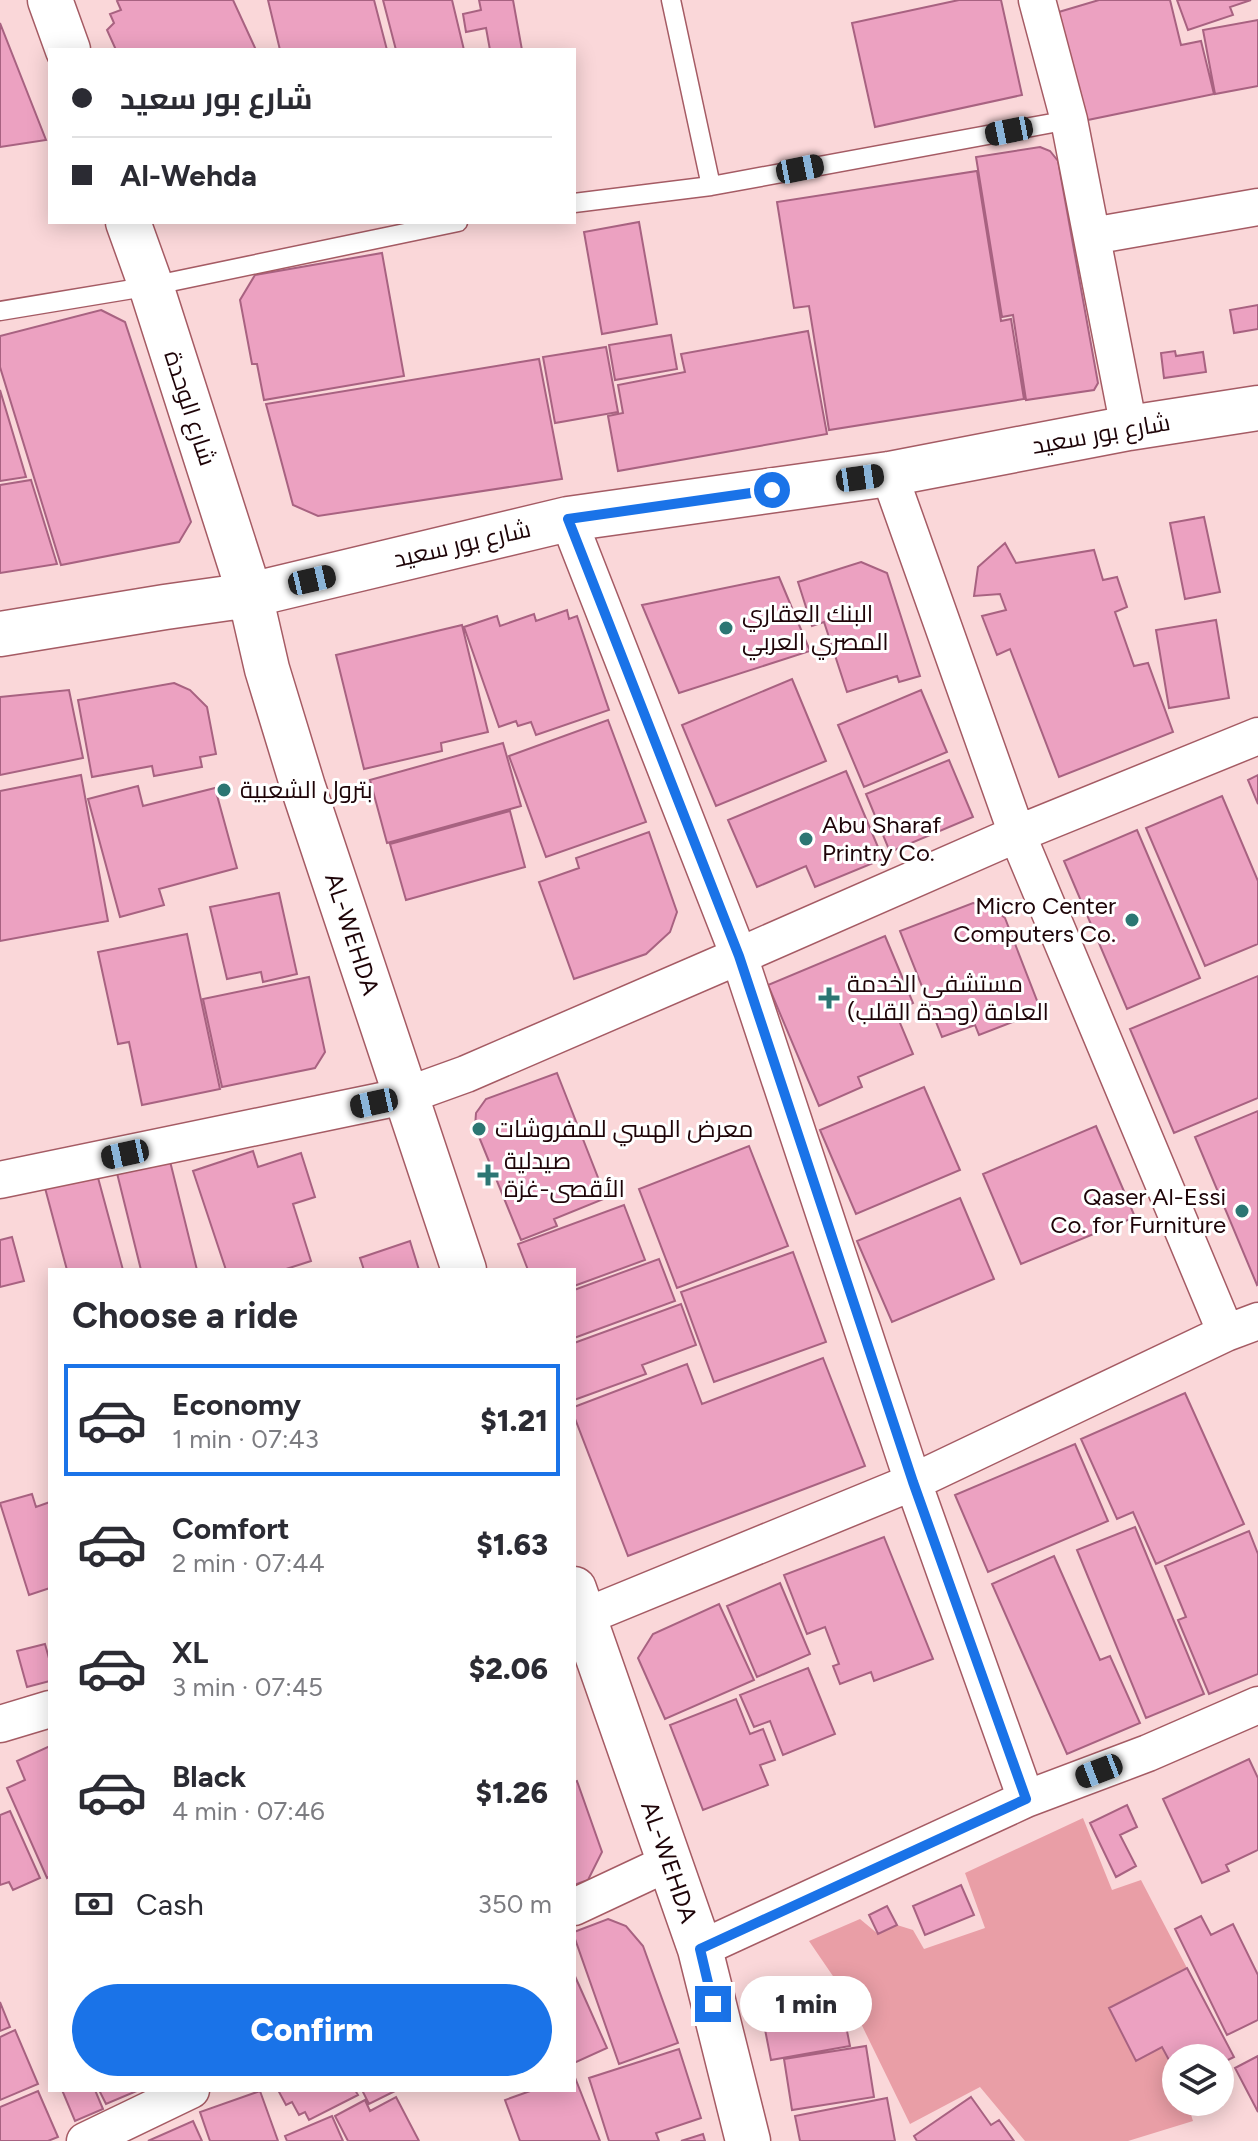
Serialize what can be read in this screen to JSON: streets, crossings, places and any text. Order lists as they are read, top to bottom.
{
  "streets": {
    "main road": ["شارع الوحدة", "شارع بور سعيد", "AL-WEHDA"]
  },
  "crossings": [
    ["شارع الوحدة", "شارع بور سعيد"],
    ["شارع الوحدة", "AL-WEHDA"],
    ["شارع بور سعيد", "AL-WEHDA"]
  ],
  "places": {
    "other": [
      "البنك العقاري المصري العربي",
      "بترول الشعبية",
      "Abu Sharaf Printry Co.",
      "Micro Center Computers Co.",
      "معرض الهسي للمفروشات",
      "Qaser Al-Essi Co. for Furniture"
    ],
    "health": ["مستشفى الخدمة العامة (وحدة القلب)", "صيدلية الأقصى-غزة"]
  },
  "page": {
    "banner": ["شارع بور سعيد", "Al-Wehda"],
    "heading": "Choose a ride",
    "list": [
      {
        "name": "Economy",
        "note": "1 min · 07:43",
        "value": "$1.21"
      },
      {
        "name": "Comfort",
        "note": "2 min · 07:44",
        "value": "$1.63"
      },
      {
        "name": "XL",
        "note": "3 min · 07:45",
        "value": "$2.06"
      },
      {
        "name": "Black",
        "note": "4 min · 07:46",
        "value": "$1.26"
      }
    ],
    "pay": ["Cash", "350 m"],
    "buttons": "Confirm",
    "bubble": "1 min"
  }
}
